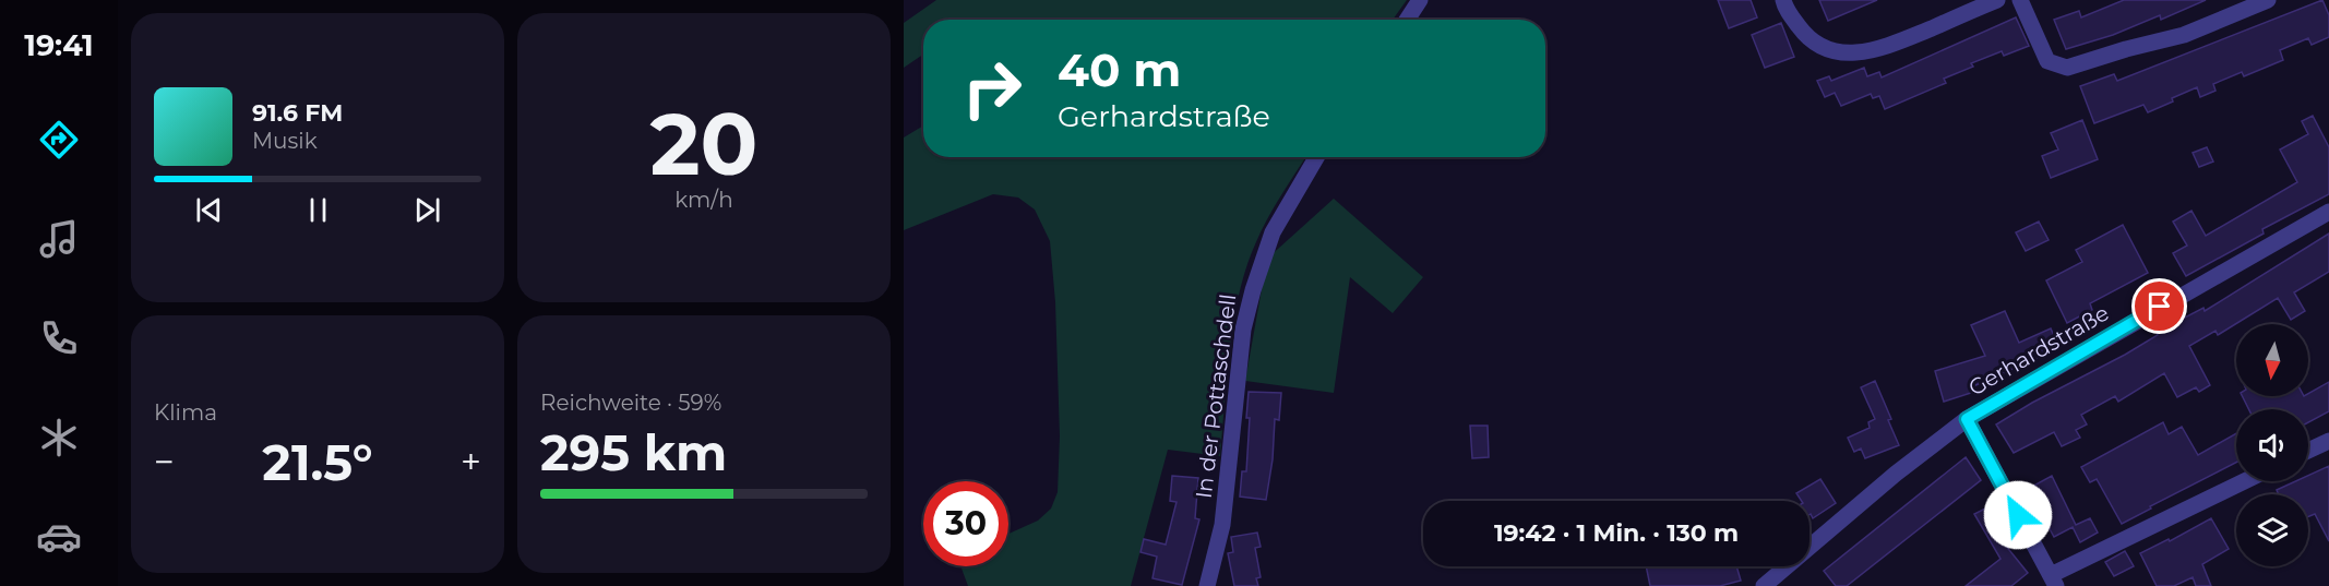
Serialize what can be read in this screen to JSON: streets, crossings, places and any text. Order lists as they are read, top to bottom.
{
  "streets": {
    "street": ["Gerhardstraße", "In der Pottaschdell"]
  },
  "north": "bottom",
  "page": {
    "tabs": "19:41",
    "tile": [
      ["20", "km/h"],
      "Klima",
      ["Reichweite · 59%", "295 km"]
    ],
    "turn": ["40 m", "Gerhardstraße"],
    "song": ["91.6 FM", "Musik"],
    "heat": ["−", "21.5°", "+"],
    "limit": "30",
    "trip": "19:42 · 1 Min. · 130 m"
  }
}
